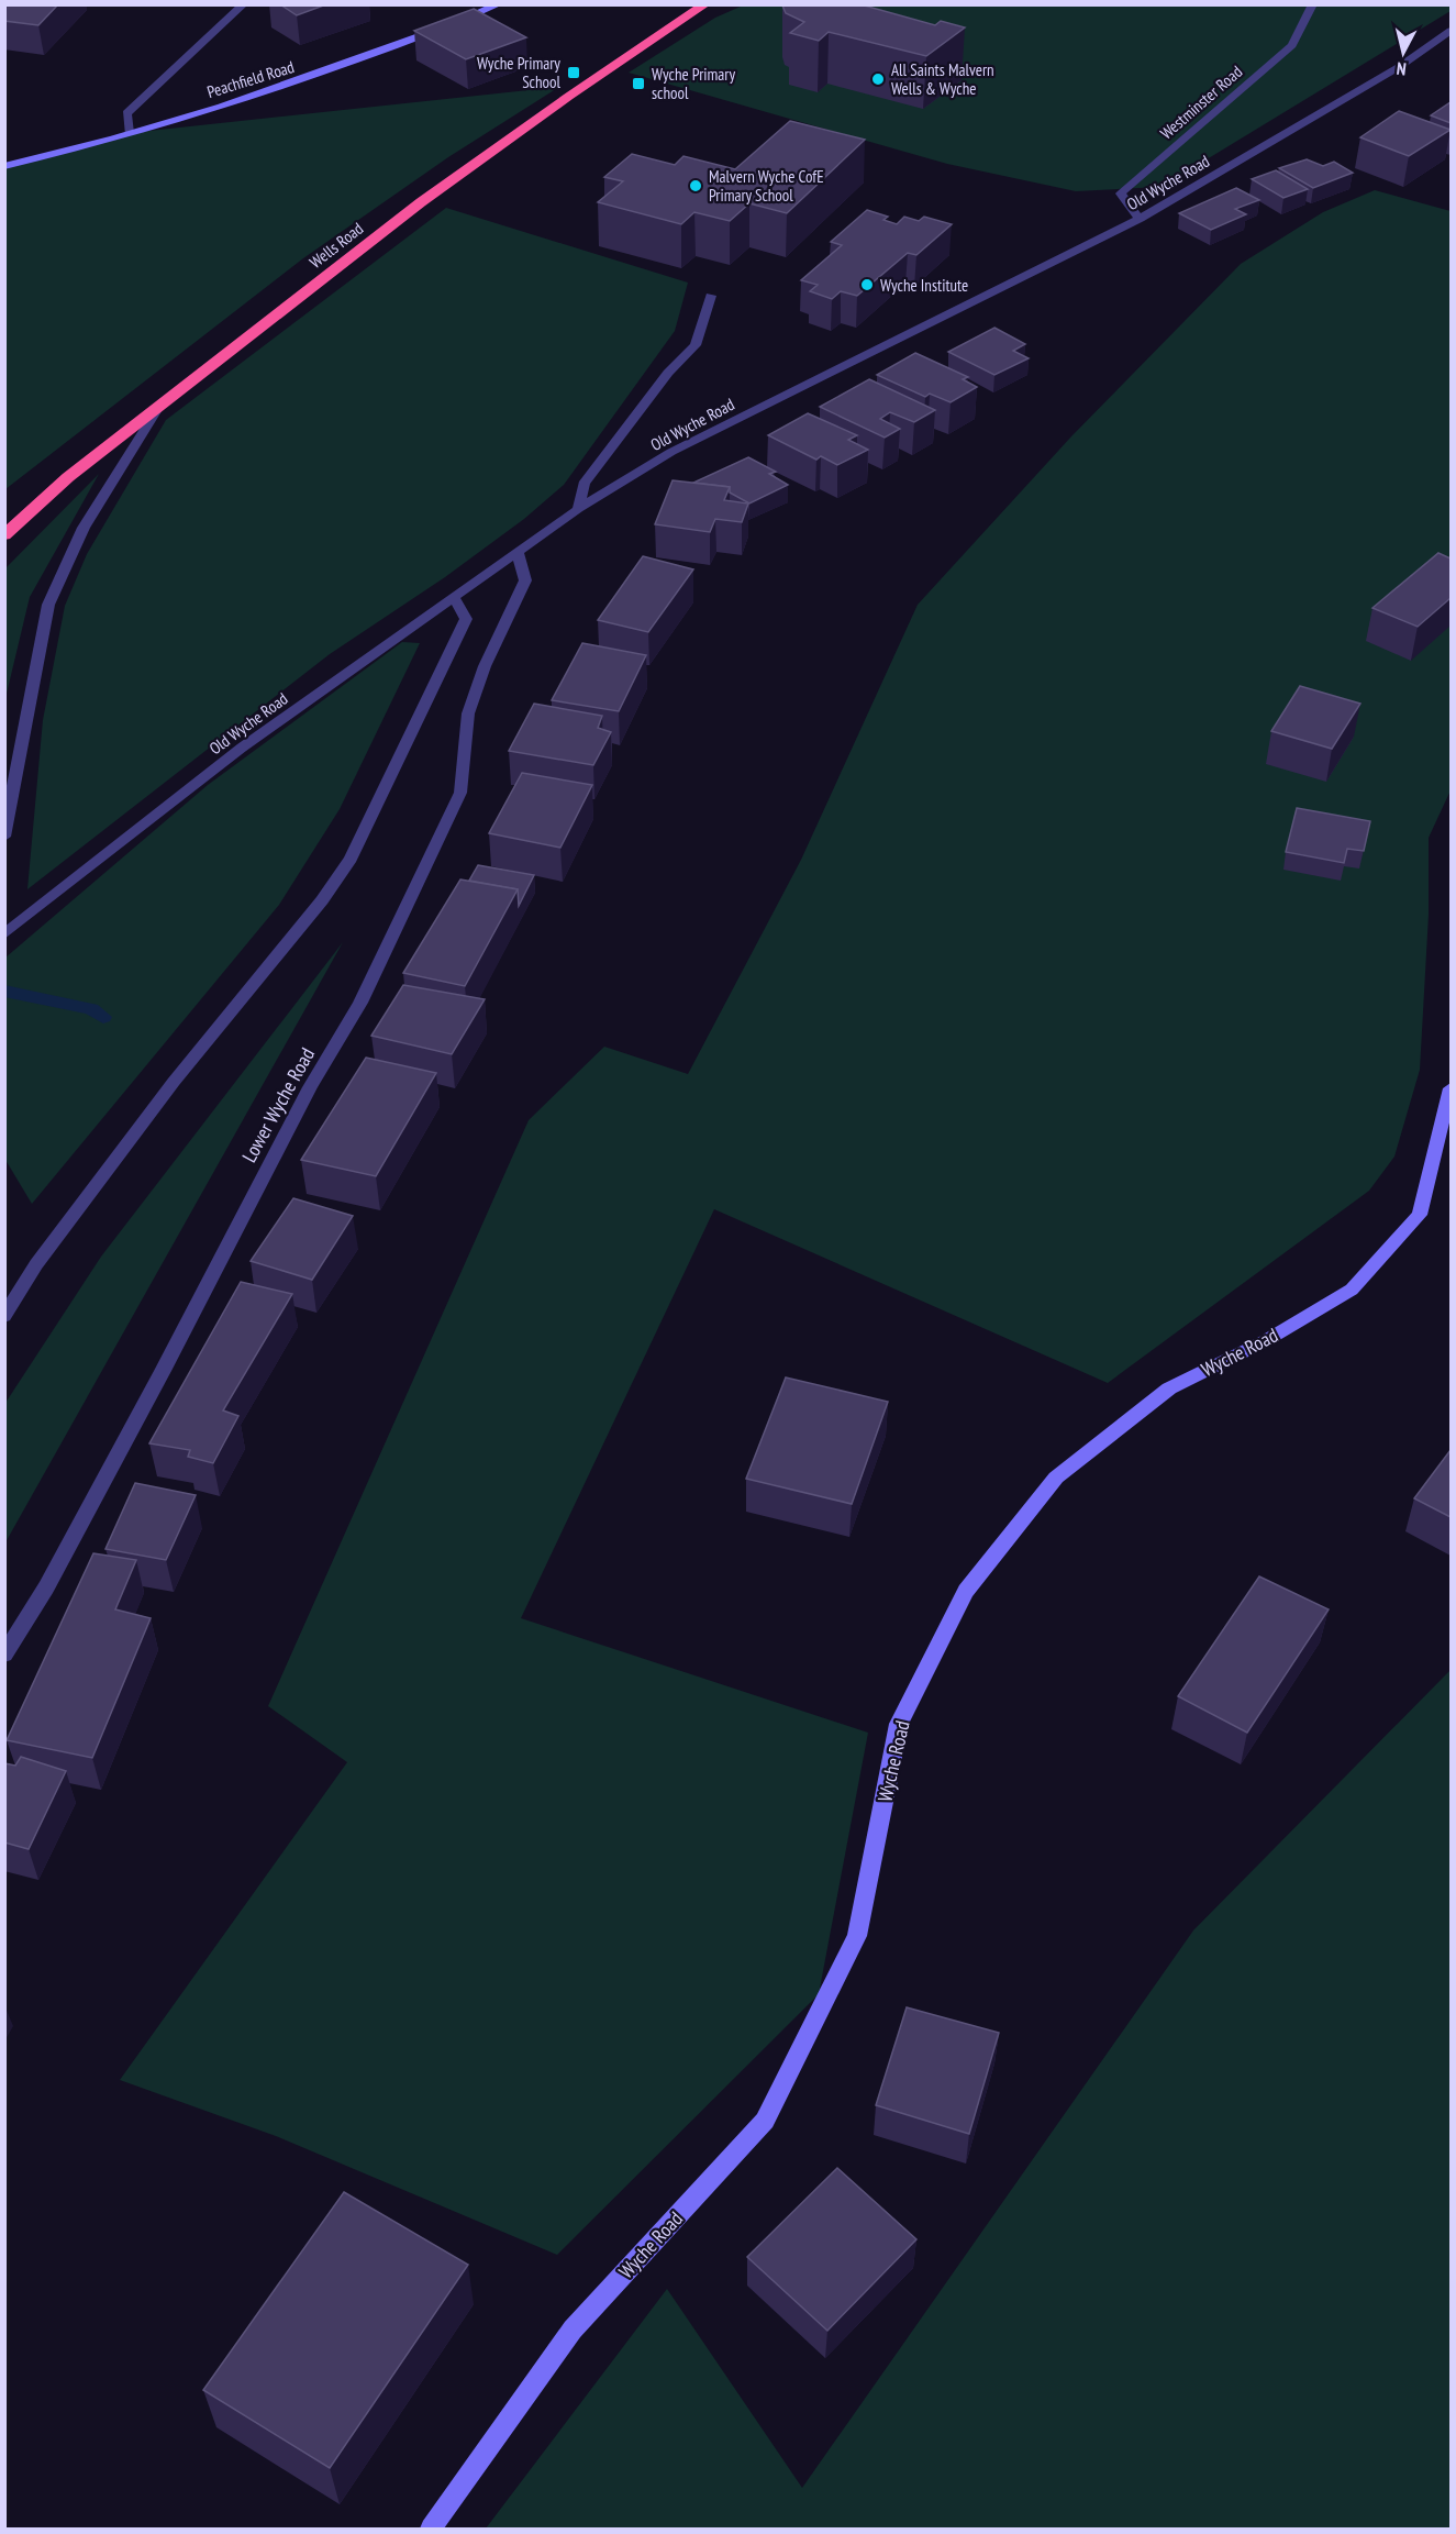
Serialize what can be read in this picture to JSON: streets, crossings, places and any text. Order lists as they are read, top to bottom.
{
  "streets": {
    "highway": ["Wells Road"],
    "main road": ["Peachfield Road", "Wyche Road"],
    "street": ["Westminster Road", "Old Wyche Road", "Lower Wyche Road"]
  },
  "crossings": [
    ["Westminster Road", "Old Wyche Road"],
    ["Old Wyche Road", "Lower Wyche Road"]
  ],
  "places": {
    "transit": ["Wyche Primary School", "Wyche Primary school"],
    "other": ["All Saints Malvern Wells & Wyche", "Malvern Wyche CofE Primary School", "Wyche Institute"]
  },
  "north": "bottom"
}
